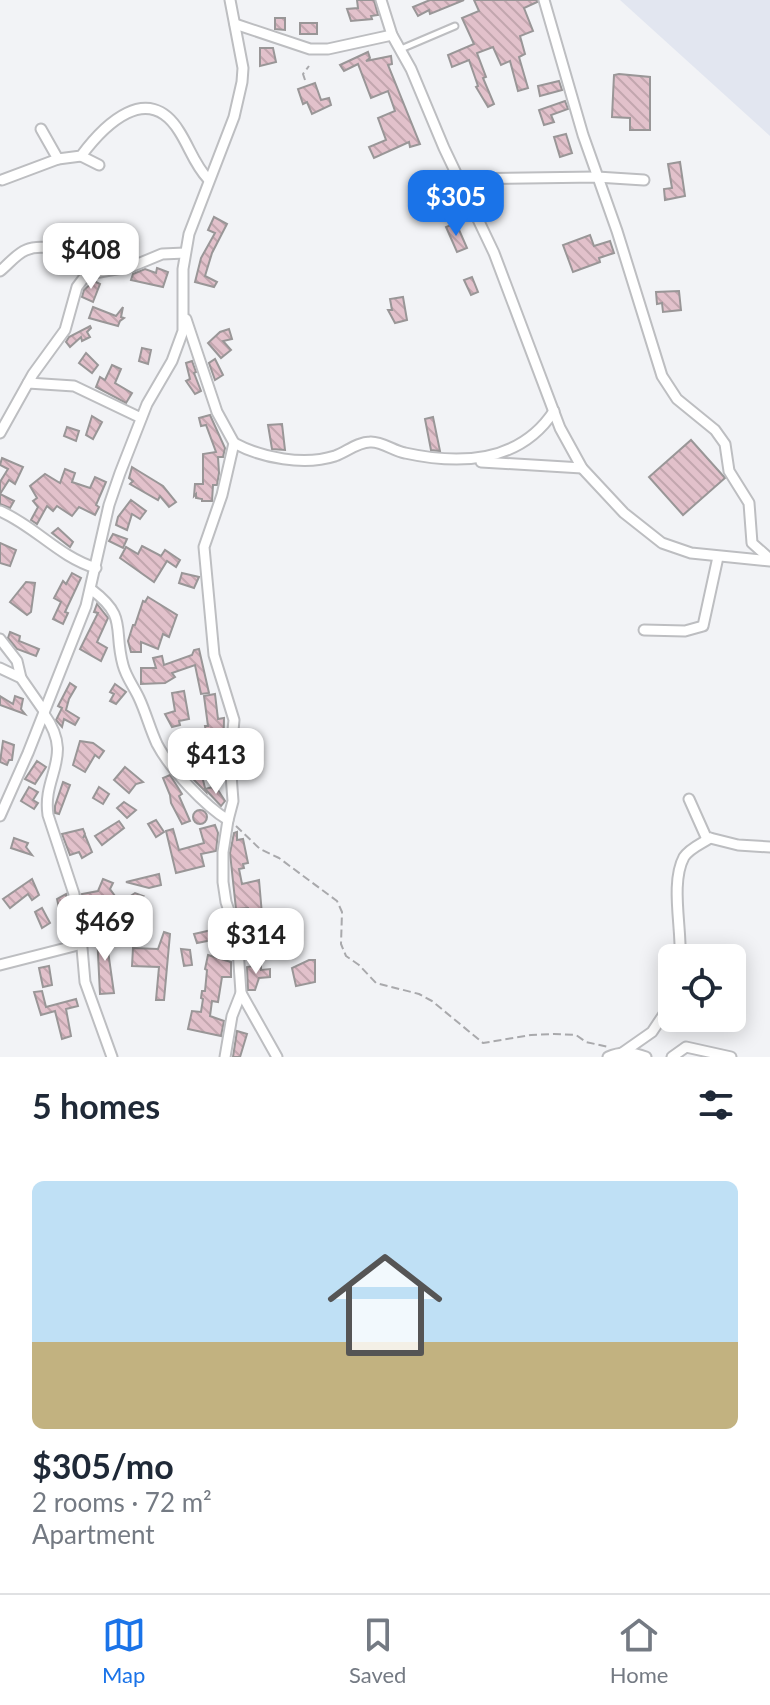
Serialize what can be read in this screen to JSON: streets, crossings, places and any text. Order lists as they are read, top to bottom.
{
  "page": {
    "price": [
      "$305",
      "$408",
      "$413",
      "$469",
      "$314"
    ],
    "heading": "5 homes",
    "list": [
      {
        "name": "$305/mo",
        "note": "2 rooms · 72 m² · Apartment"
      }
    ],
    "tabs": ["Map", "Saved", "Home"]
  }
}
